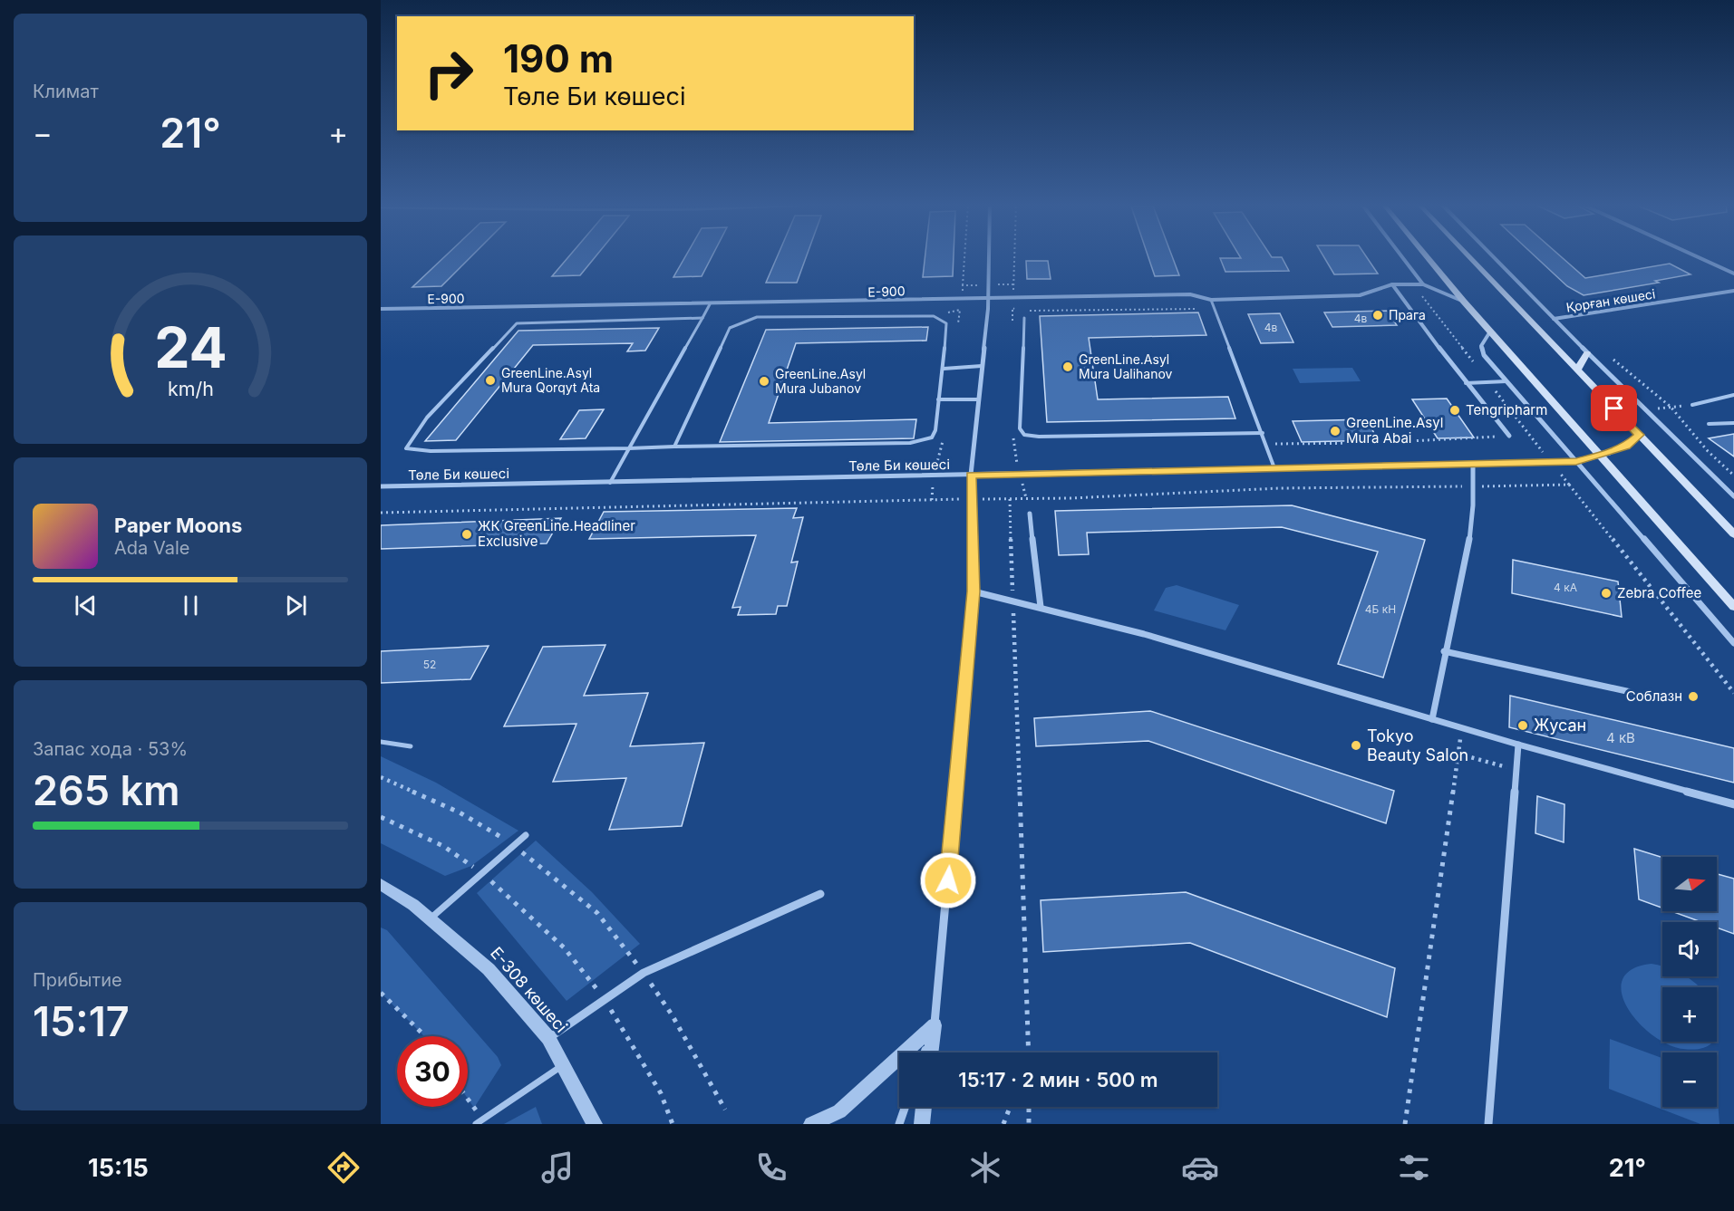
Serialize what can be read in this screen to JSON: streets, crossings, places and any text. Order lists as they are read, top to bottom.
{
  "streets": {
    "street": [
      "E-900",
      "Қорған көшесі",
      "Төле Би көшесі",
      "Е-308 көшесі"
    ]
  },
  "places": [
    "Прага",
    "GreenLine.Asyl Mura Ualihanov",
    "GreenLine.Asyl Mura Qorqyt Ata",
    "GreenLine.Asyl Mura Jubanov",
    "Tengripharm",
    "GreenLine.Asyl Mura Abai",
    "ЖК GreenLine.Headliner Exclusive",
    "Zebra Coffee",
    "Соблазн",
    "Жусан",
    "Tokyo Beauty Salon"
  ],
  "house_numbers": [
    "4в",
    "4в",
    "4 кА",
    "4Б кН",
    "52",
    "4 кВ"
  ],
  "north": "right",
  "page": {
    "tile": [
      "Климат",
      ["Запас хода · 53%", "265 km"],
      ["Прибытие", "15:17"]
    ],
    "turn": ["190 m", "Төле Би көшесі"],
    "heat": ["−", "21°", "+"],
    "song": ["Paper Moons", "Ada Vale"],
    "map_buttons": ["+", "−"],
    "limit": "30",
    "trip": "15:17 · 2 мин · 500 m",
    "tabs": ["15:15", "21°"],
    "gauge": ["24", "km/h"]
  }
}
